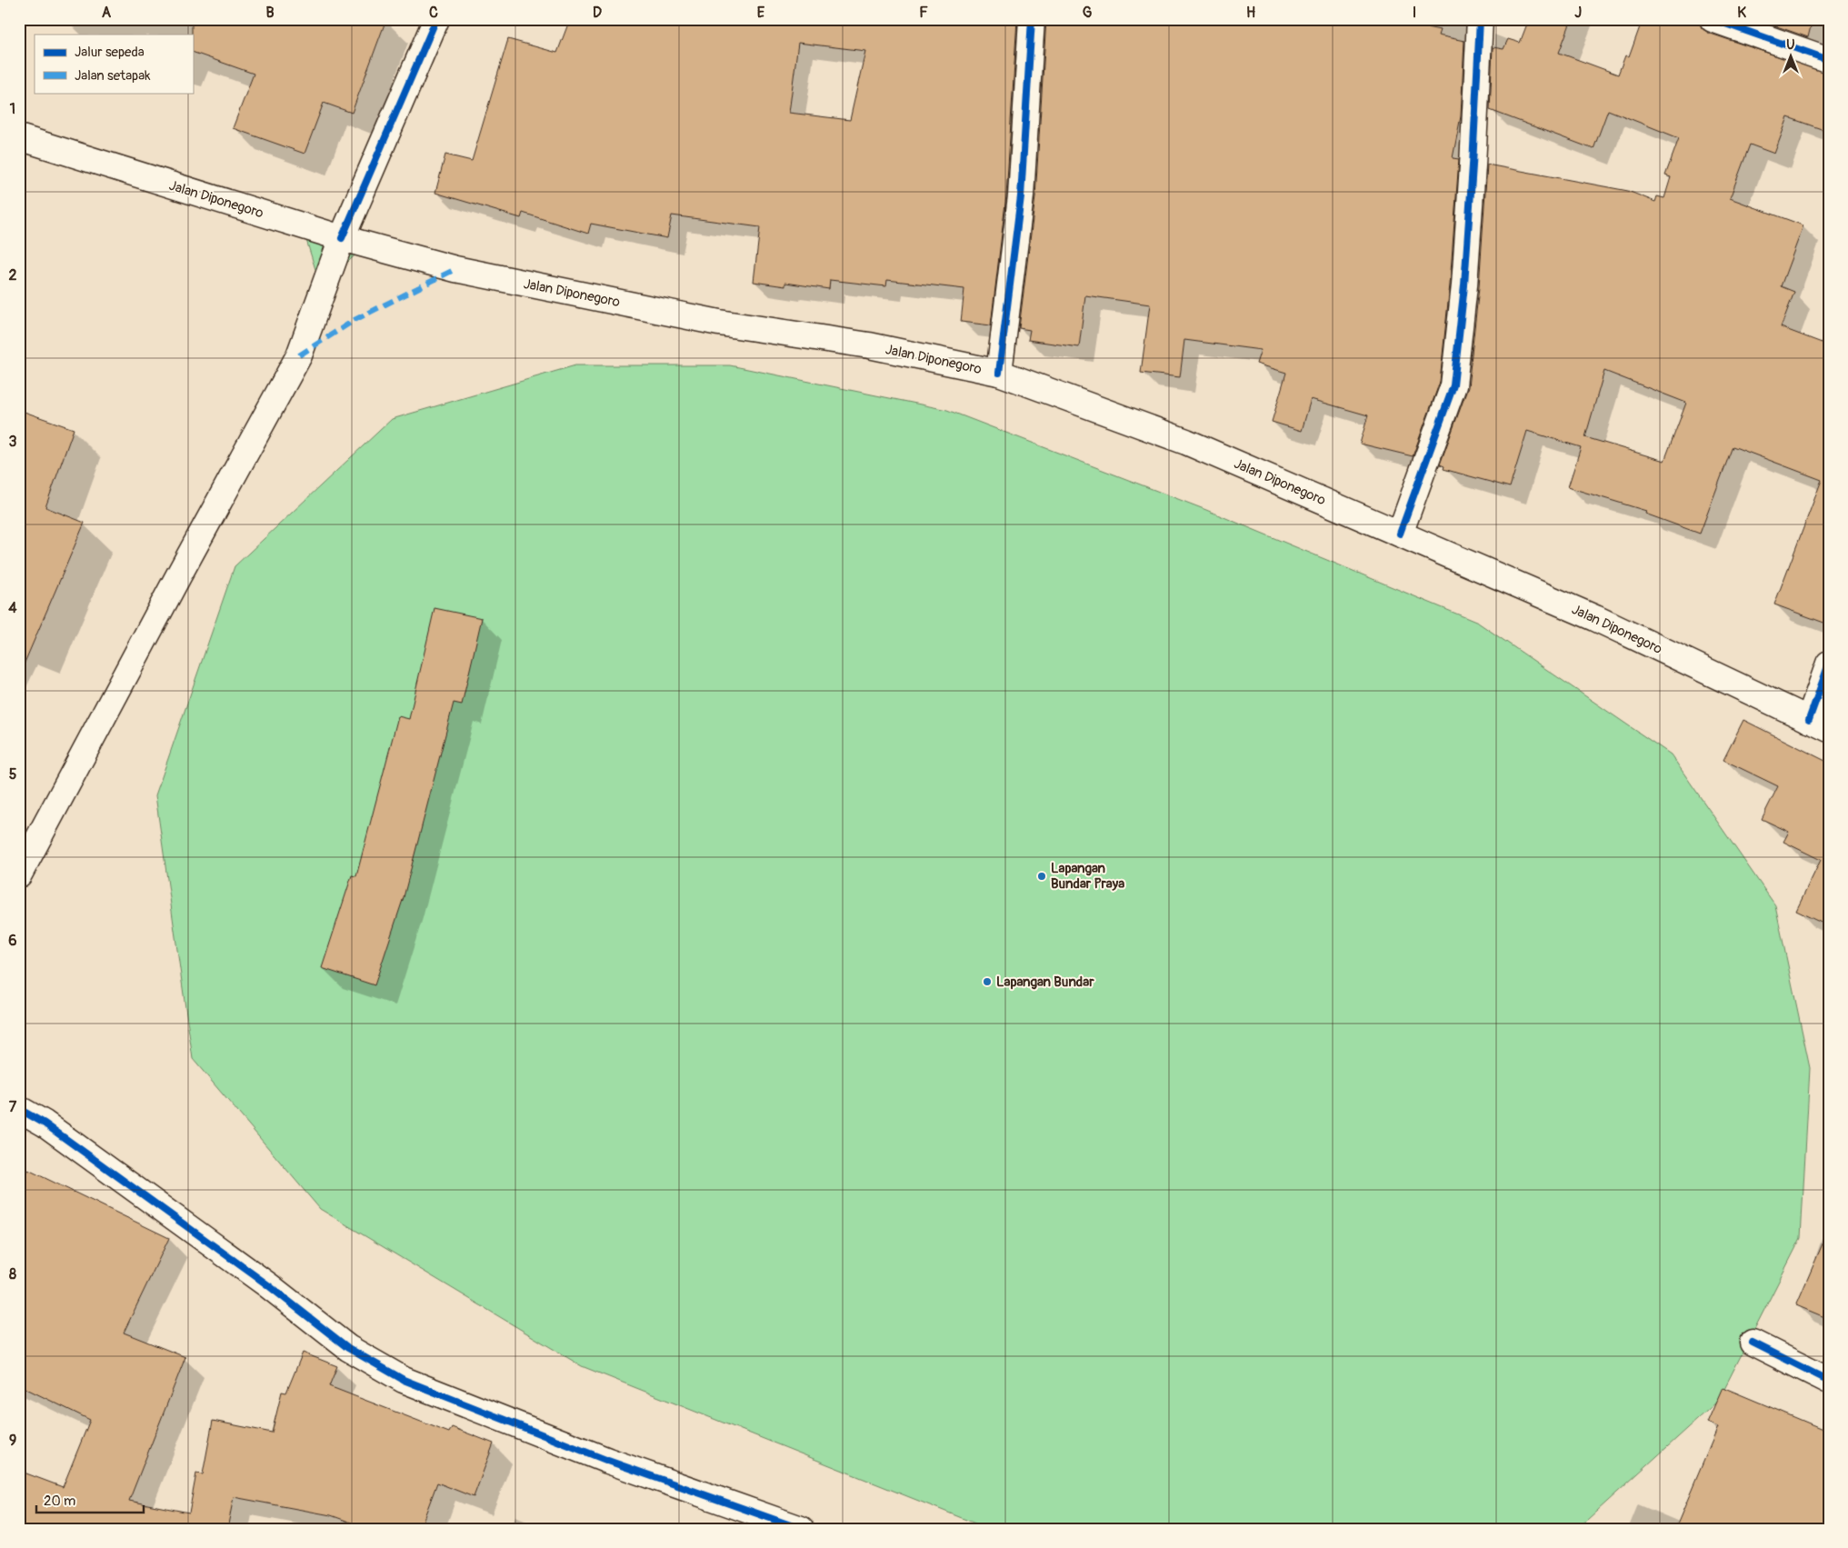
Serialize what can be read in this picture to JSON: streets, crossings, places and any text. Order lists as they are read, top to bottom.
{
  "streets": {
    "main road": ["Jalan Diponegoro"]
  },
  "places": ["Lapangan Bundar Praya", "Lapangan Bundar"],
  "legend": ["Jalur sepeda", "Jalan setapak"],
  "scale_bar": "20 m",
  "north": "top",
  "grid": {
    "columns": [
      "A",
      "B",
      "C",
      "D",
      "E",
      "F",
      "G",
      "H",
      "I",
      "J",
      "K"
    ],
    "rows": [
      "1",
      "2",
      "3",
      "4",
      "5",
      "6",
      "7",
      "8",
      "9"
    ]
  }
}
